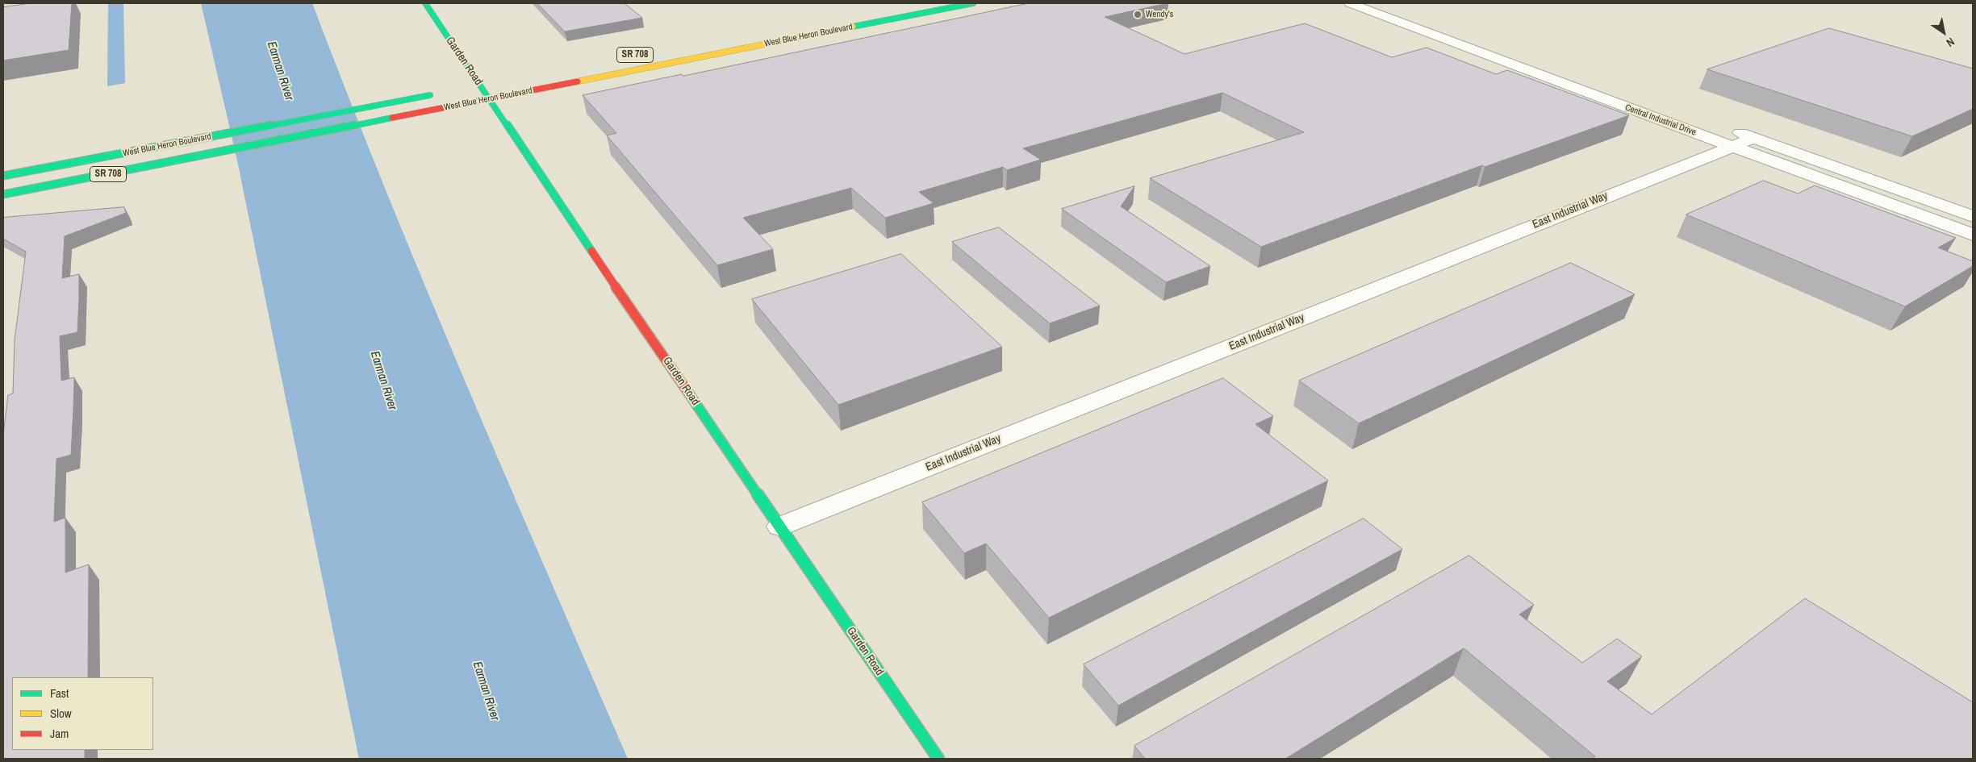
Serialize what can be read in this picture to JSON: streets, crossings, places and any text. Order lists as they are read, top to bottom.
{
  "streets": {
    "main road": ["West Blue Heron Boulevard", "SR 708", "Garden Road"],
    "street": ["Central Industrial Drive", "East Industrial Way"]
  },
  "crossings": [
    ["West Blue Heron Boulevard", "Garden Road"],
    ["Garden Road", "East Industrial Way"],
    ["Central Industrial Drive", "East Industrial Way"]
  ],
  "water": ["Earman River"],
  "places": ["Wendy's"],
  "legend": ["Fast", "Slow", "Jam"],
  "north": "bottom right"
}
